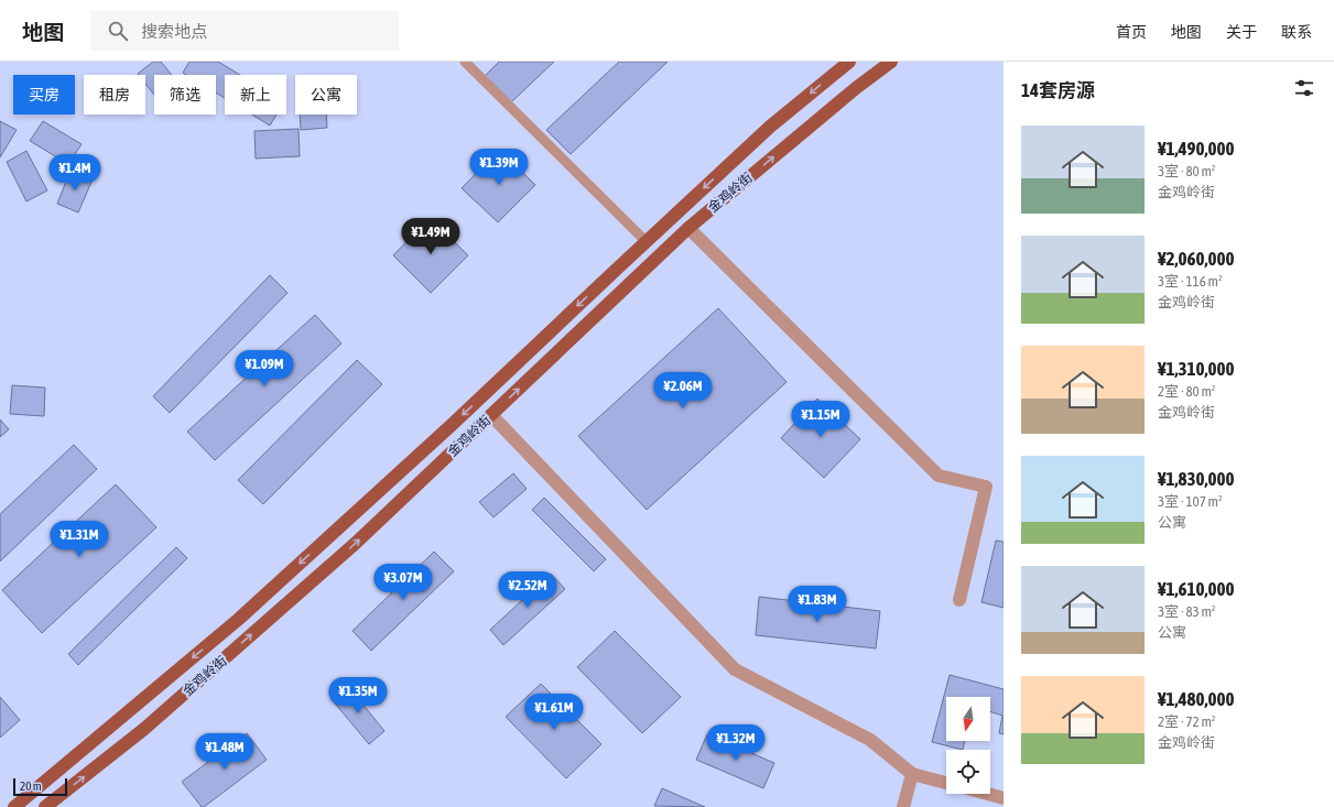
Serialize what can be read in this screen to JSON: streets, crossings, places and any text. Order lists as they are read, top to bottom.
{
  "streets": {
    "main road": ["金鸡岭街"]
  },
  "scale_bar": "20 m",
  "north": "bottom",
  "page": {
    "header": "地图",
    "search": "搜索地点",
    "nav": [
      "首页",
      "地图",
      "关于",
      "联系"
    ],
    "heading": "14套房源",
    "chip": [
      "买房",
      "租房",
      "筛选",
      "新上",
      "公寓"
    ],
    "list": [
      {
        "name": "¥1,490,000",
        "note": "3室 · 80 m² · 金鸡岭街"
      },
      {
        "name": "¥2,060,000",
        "note": "3室 · 116 m² · 金鸡岭街"
      },
      {
        "name": "¥1,310,000",
        "note": "2室 · 80 m² · 金鸡岭街"
      },
      {
        "name": "¥1,830,000",
        "note": "3室 · 107 m² · 公寓"
      },
      {
        "name": "¥1,610,000",
        "note": "3室 · 83 m² · 公寓"
      },
      {
        "name": "¥1,480,000",
        "note": "2室 · 72 m² · 金鸡岭街"
      }
    ],
    "price": [
      "¥1.39M",
      "¥1.4M",
      "¥1.49M",
      "¥1.09M",
      "¥2.06M",
      "¥1.15M",
      "¥1.31M",
      "¥3.07M",
      "¥2.52M",
      "¥1.83M",
      "¥1.35M",
      "¥1.61M",
      "¥1.32M",
      "¥1.48M"
    ],
    "scale": "20 m"
  }
}
